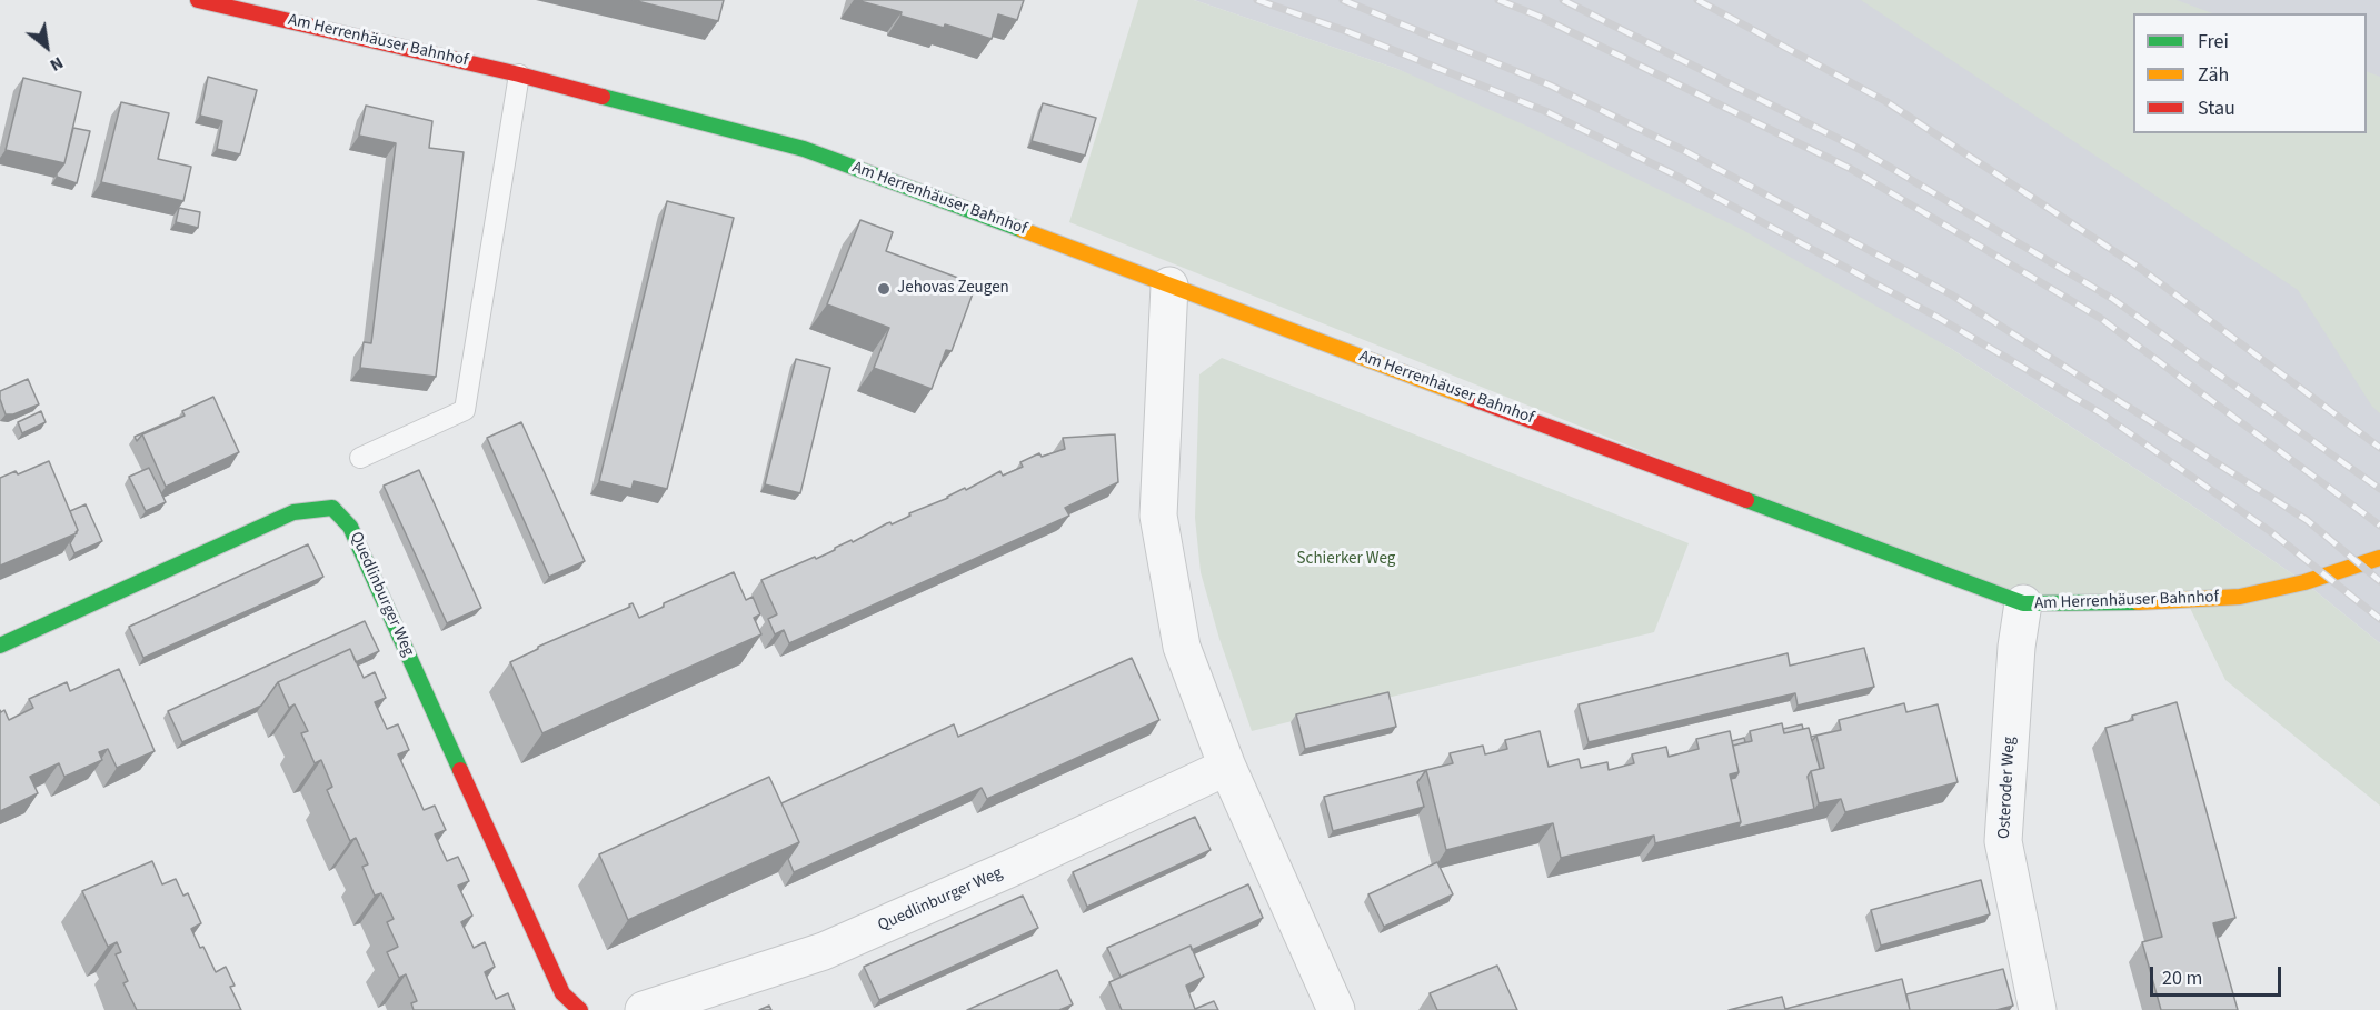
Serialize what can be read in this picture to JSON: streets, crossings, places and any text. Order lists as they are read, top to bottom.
{
  "streets": {
    "street": ["Am Herrenhäuser Bahnhof", "Quedlinburger Weg", "Osteroder Weg"]
  },
  "crossings": [
    ["Am Herrenhäuser Bahnhof", "Osteroder Weg"]
  ],
  "parks": ["Schierker Weg"],
  "places": ["Jehovas Zeugen"],
  "legend": ["Frei", "Zäh", "Stau"],
  "scale_bar": "20 m",
  "north": "bottom right"
}
